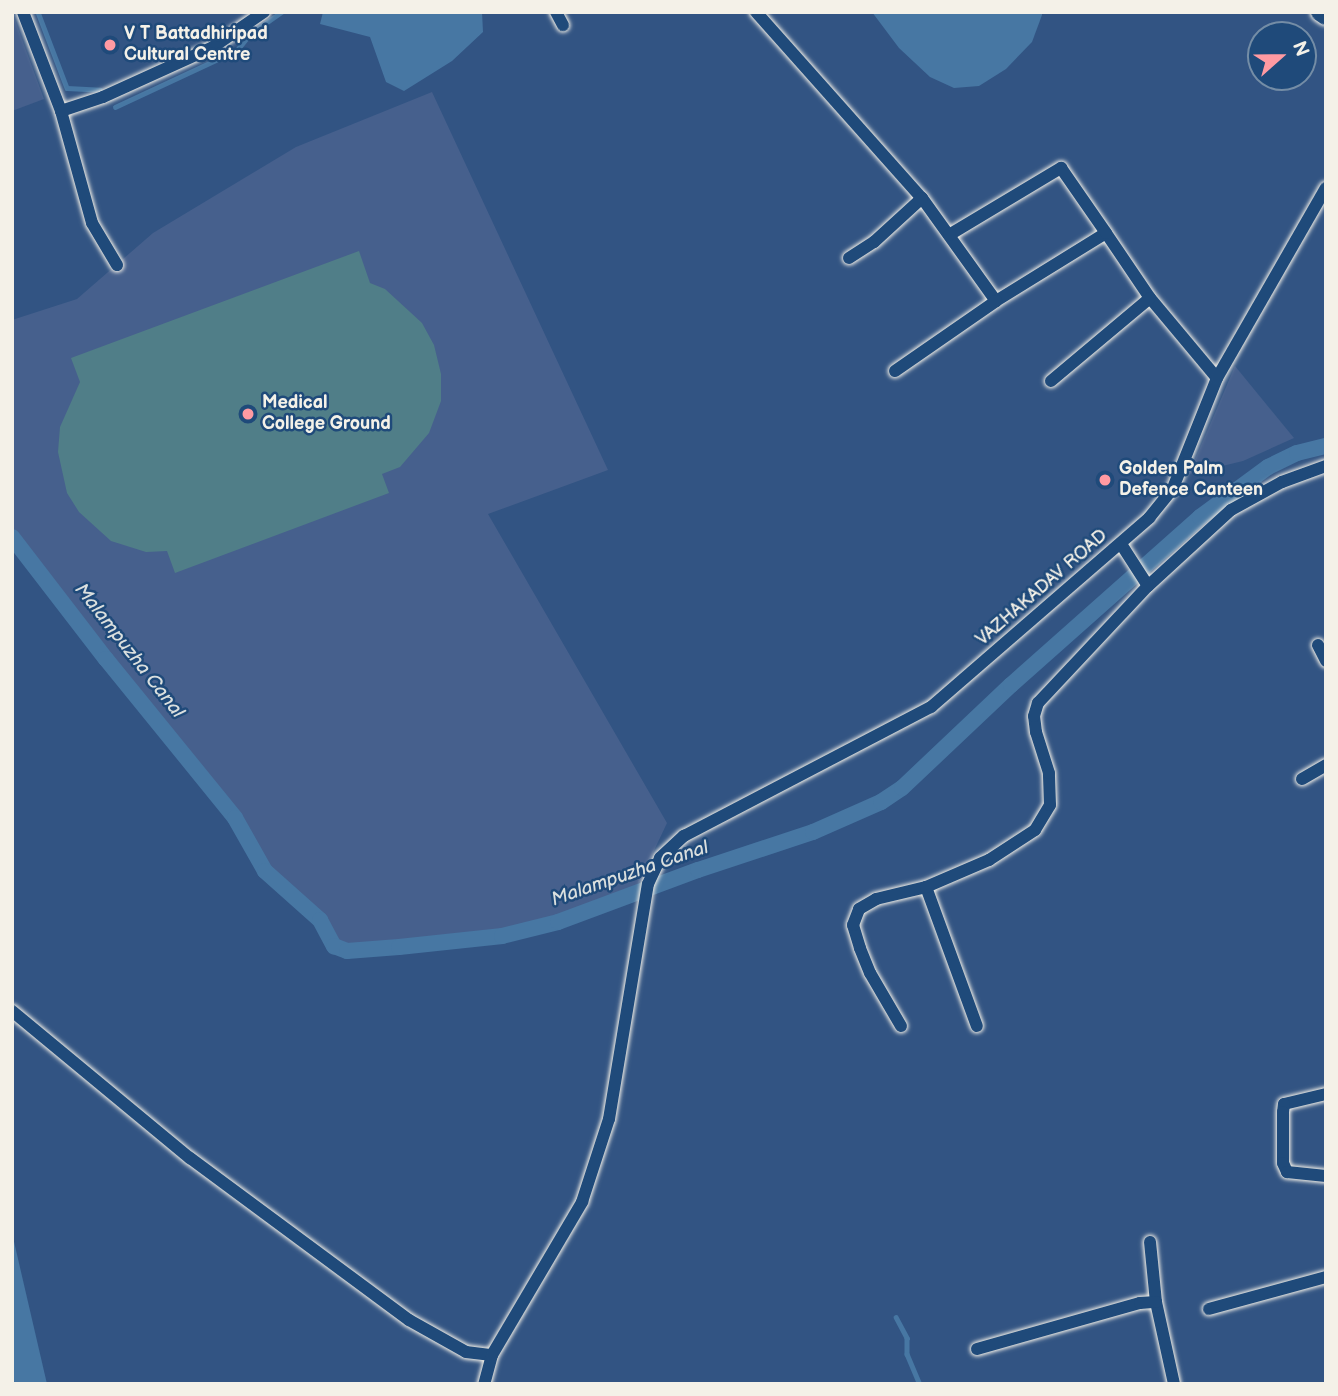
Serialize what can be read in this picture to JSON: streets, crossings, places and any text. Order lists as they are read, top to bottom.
{
  "streets": {
    "street": ["VAZHAKADAV ROAD"]
  },
  "water": ["Malampuzha Canal"],
  "places": ["V T Battadhiripad Cultural Centre", "Medical College Ground", "Golden Palm Defence Canteen"],
  "north": "right"
}
